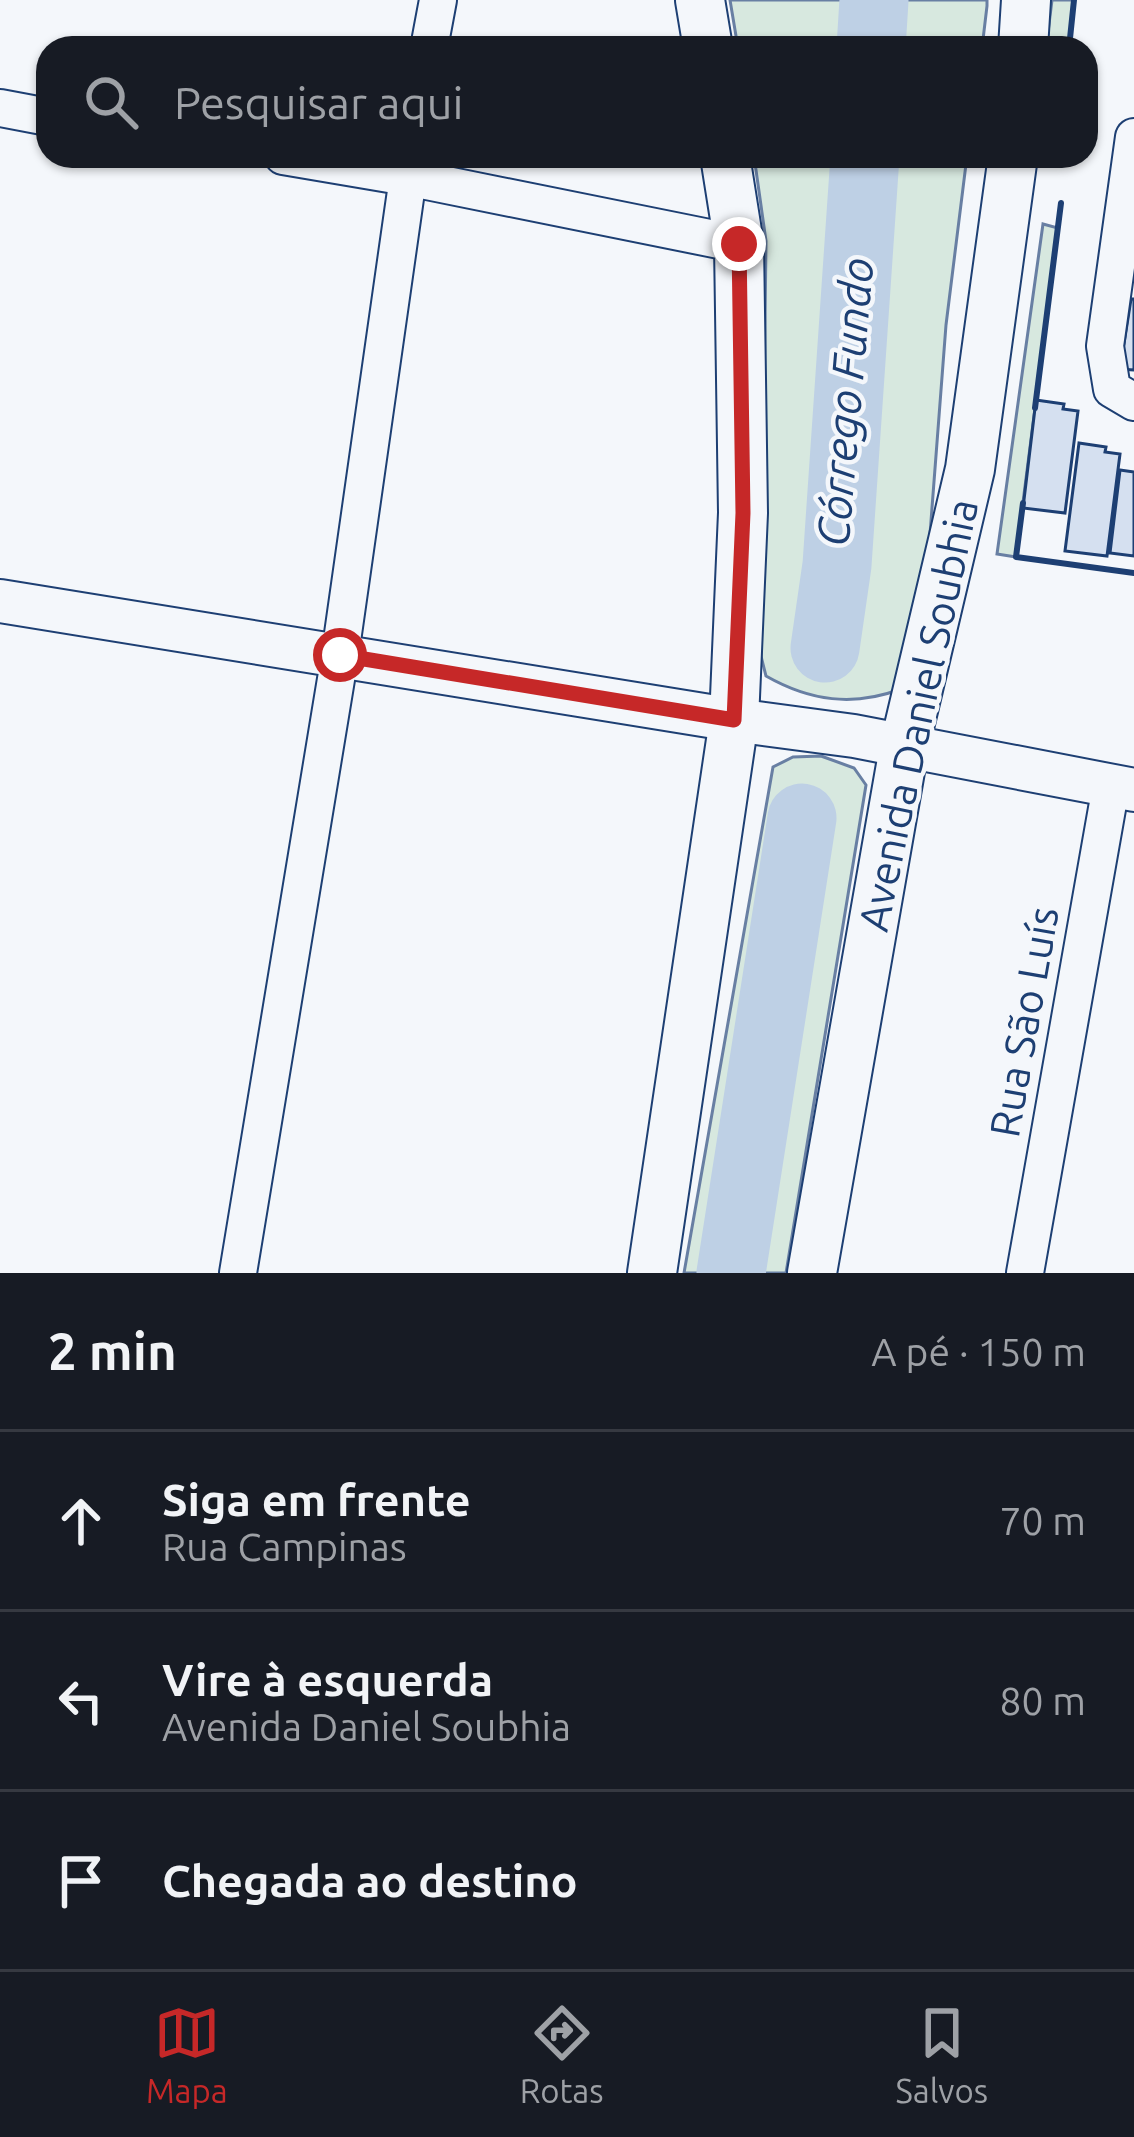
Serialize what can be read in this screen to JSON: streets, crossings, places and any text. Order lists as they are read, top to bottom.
{
  "streets": {
    "main road": ["Avenida Daniel Soubhia"],
    "street": ["Rua São Luís"]
  },
  "water": ["Córrego Fundo"],
  "page": {
    "search": "Pesquisar aqui",
    "heading": ["2 min", "A pé · 150 m"],
    "list": [
      ["Siga em frente", "Rua Campinas", "70 m"],
      ["Vire à esquerda", "Avenida Daniel Soubhia", "80 m"],
      "Chegada ao destino"
    ],
    "nav": ["Mapa", "Rotas", "Salvos"]
  }
}
